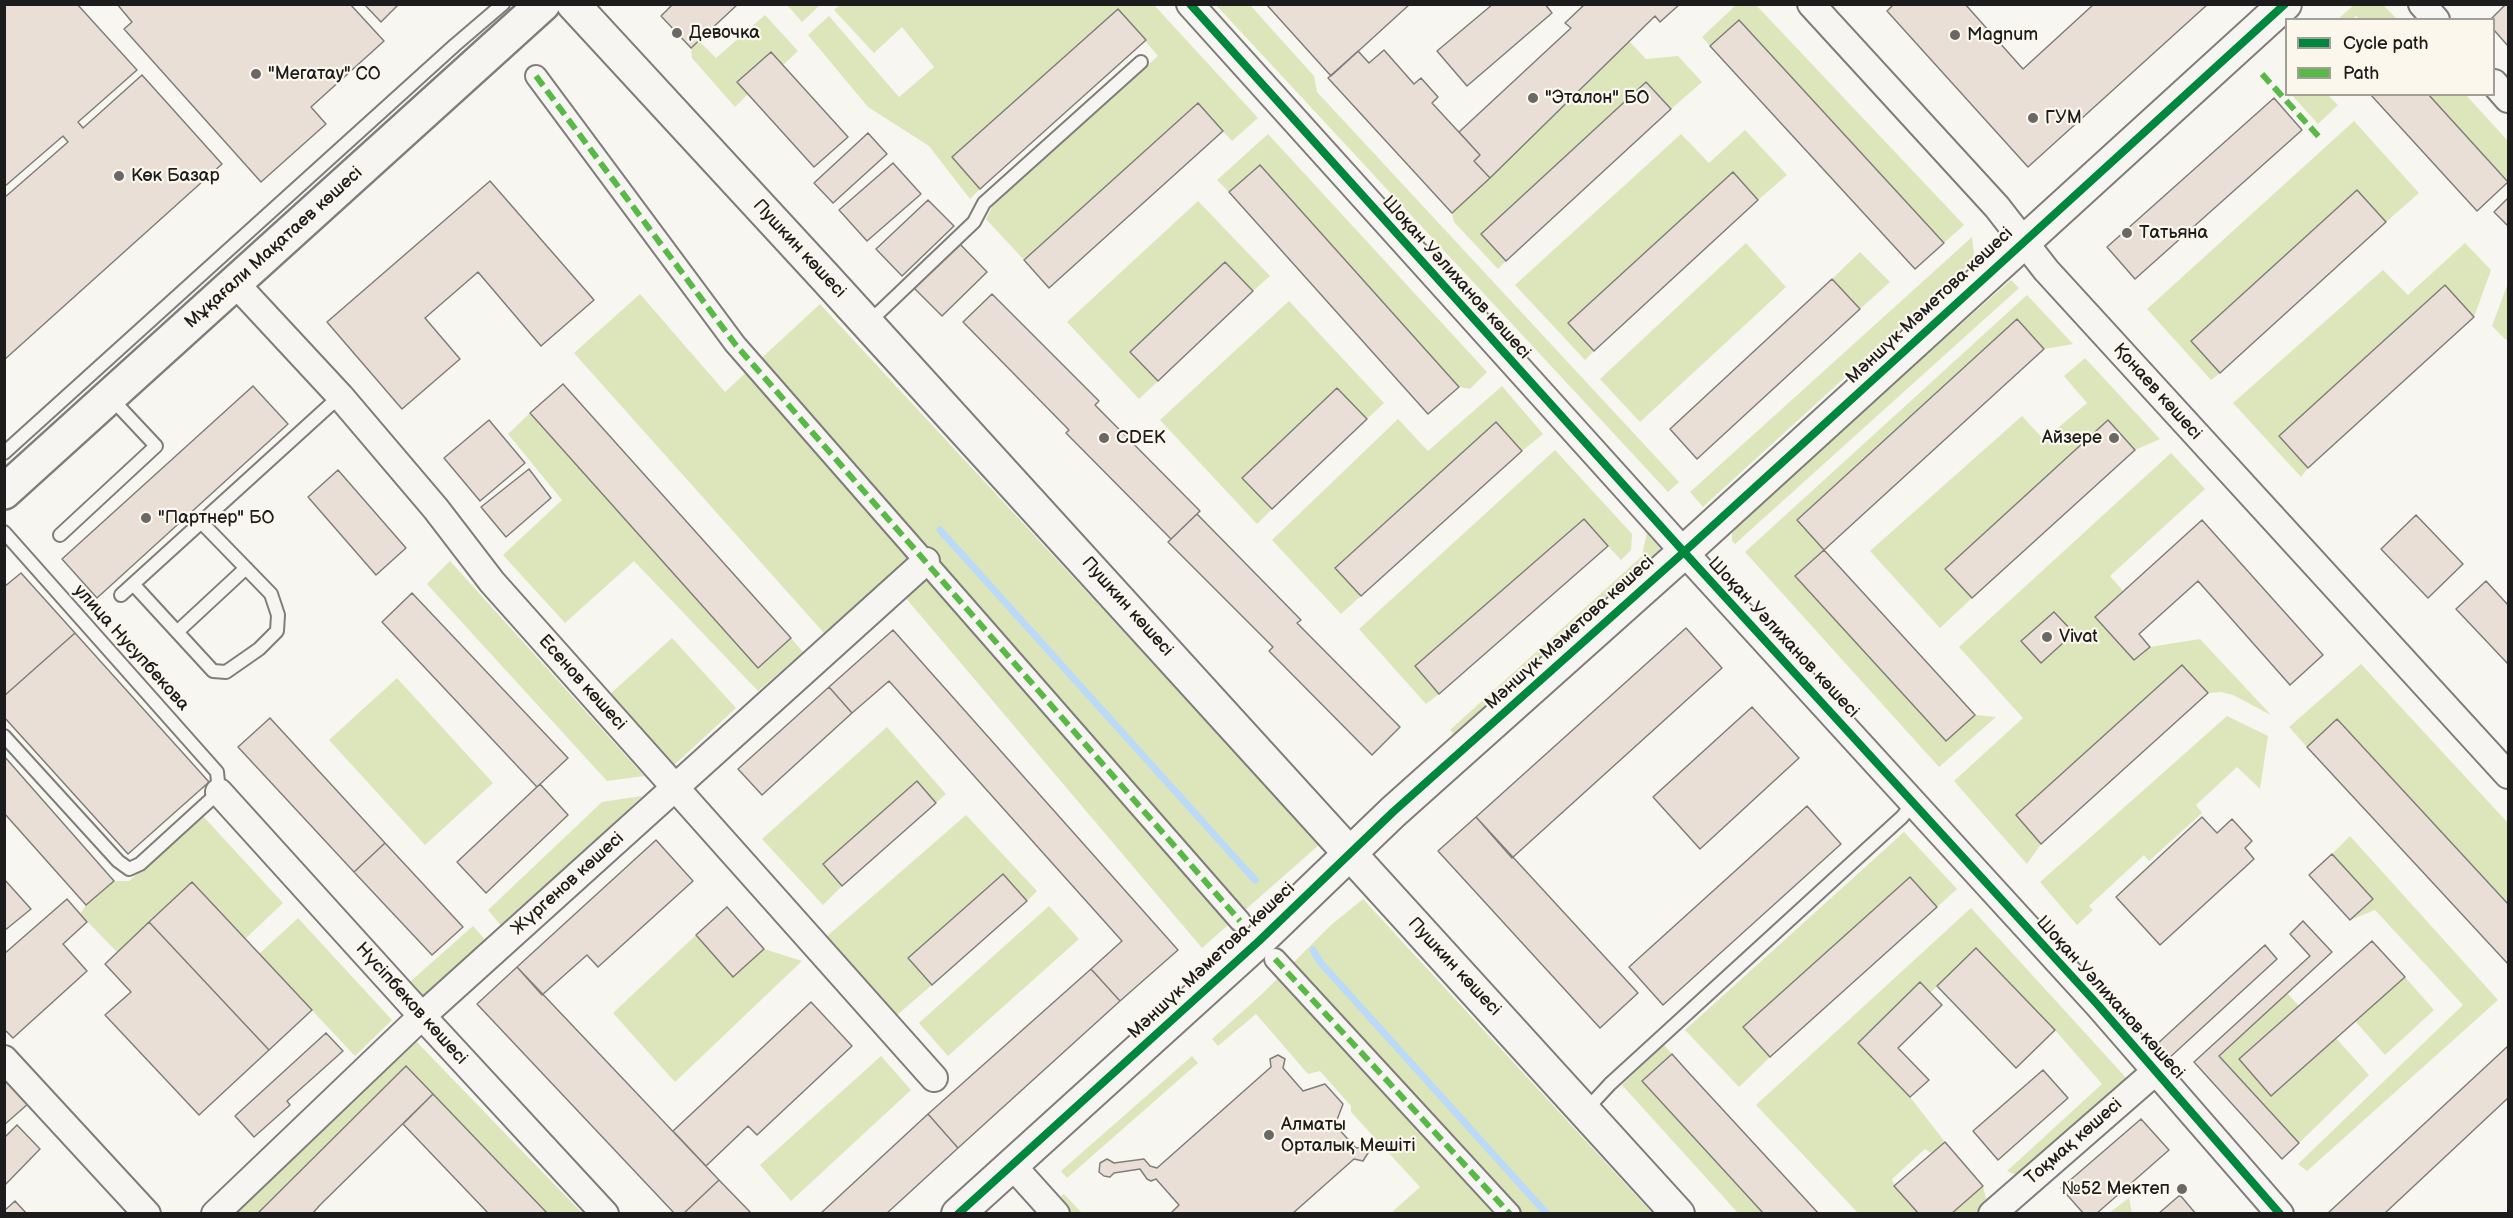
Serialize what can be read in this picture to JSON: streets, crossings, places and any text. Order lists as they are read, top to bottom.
{
  "streets": {
    "main road": ["Мұқағали Мақатаев көшесі"],
    "street": [
      "Пушкин көшесі",
      "Шоқан Уәлиханов көшесі",
      "Мәншүк Мәметова көшесі",
      "Қонаев көшесі",
      "Есенов көшесі",
      "Жүргенов көшесі",
      "Нүсіпбеков көшесі",
      "Тоқмақ көшесі"
    ],
    "lane": ["улица Нусупбекова"]
  },
  "crossings": [
    ["Мұқағали Мақатаев көшесі", "Есенов көшесі"],
    ["Пушкин көшесі", "Мәншүк Мәметова көшесі"],
    ["Шоқан Уәлиханов көшесі", "Мәншүк Мәметова көшесі"],
    ["Шоқан Уәлиханов көшесі", "Тоқмақ көшесі"],
    ["Мәншүк Мәметова көшесі", "Қонаев көшесі"],
    ["улица Нусупбекова", "Нүсіпбеков көшесі"],
    ["Есенов көшесі", "Жүргенов көшесі"],
    ["Жүргенов көшесі", "Нүсіпбеков көшесі"]
  ],
  "places": [
    "Девочка",
    "Magnum",
    "\"Мегатау\" СО",
    "\"Эталон\" БО",
    "ГУМ",
    "Көк Базар",
    "Татьяна",
    "CDEK",
    "Айзере",
    "\"Партнер\" БО",
    "Vivat",
    "Алматы Орталық Мешіті",
    "№52 Мектеп"
  ],
  "legend": ["Cycle path", "Path"]
}
